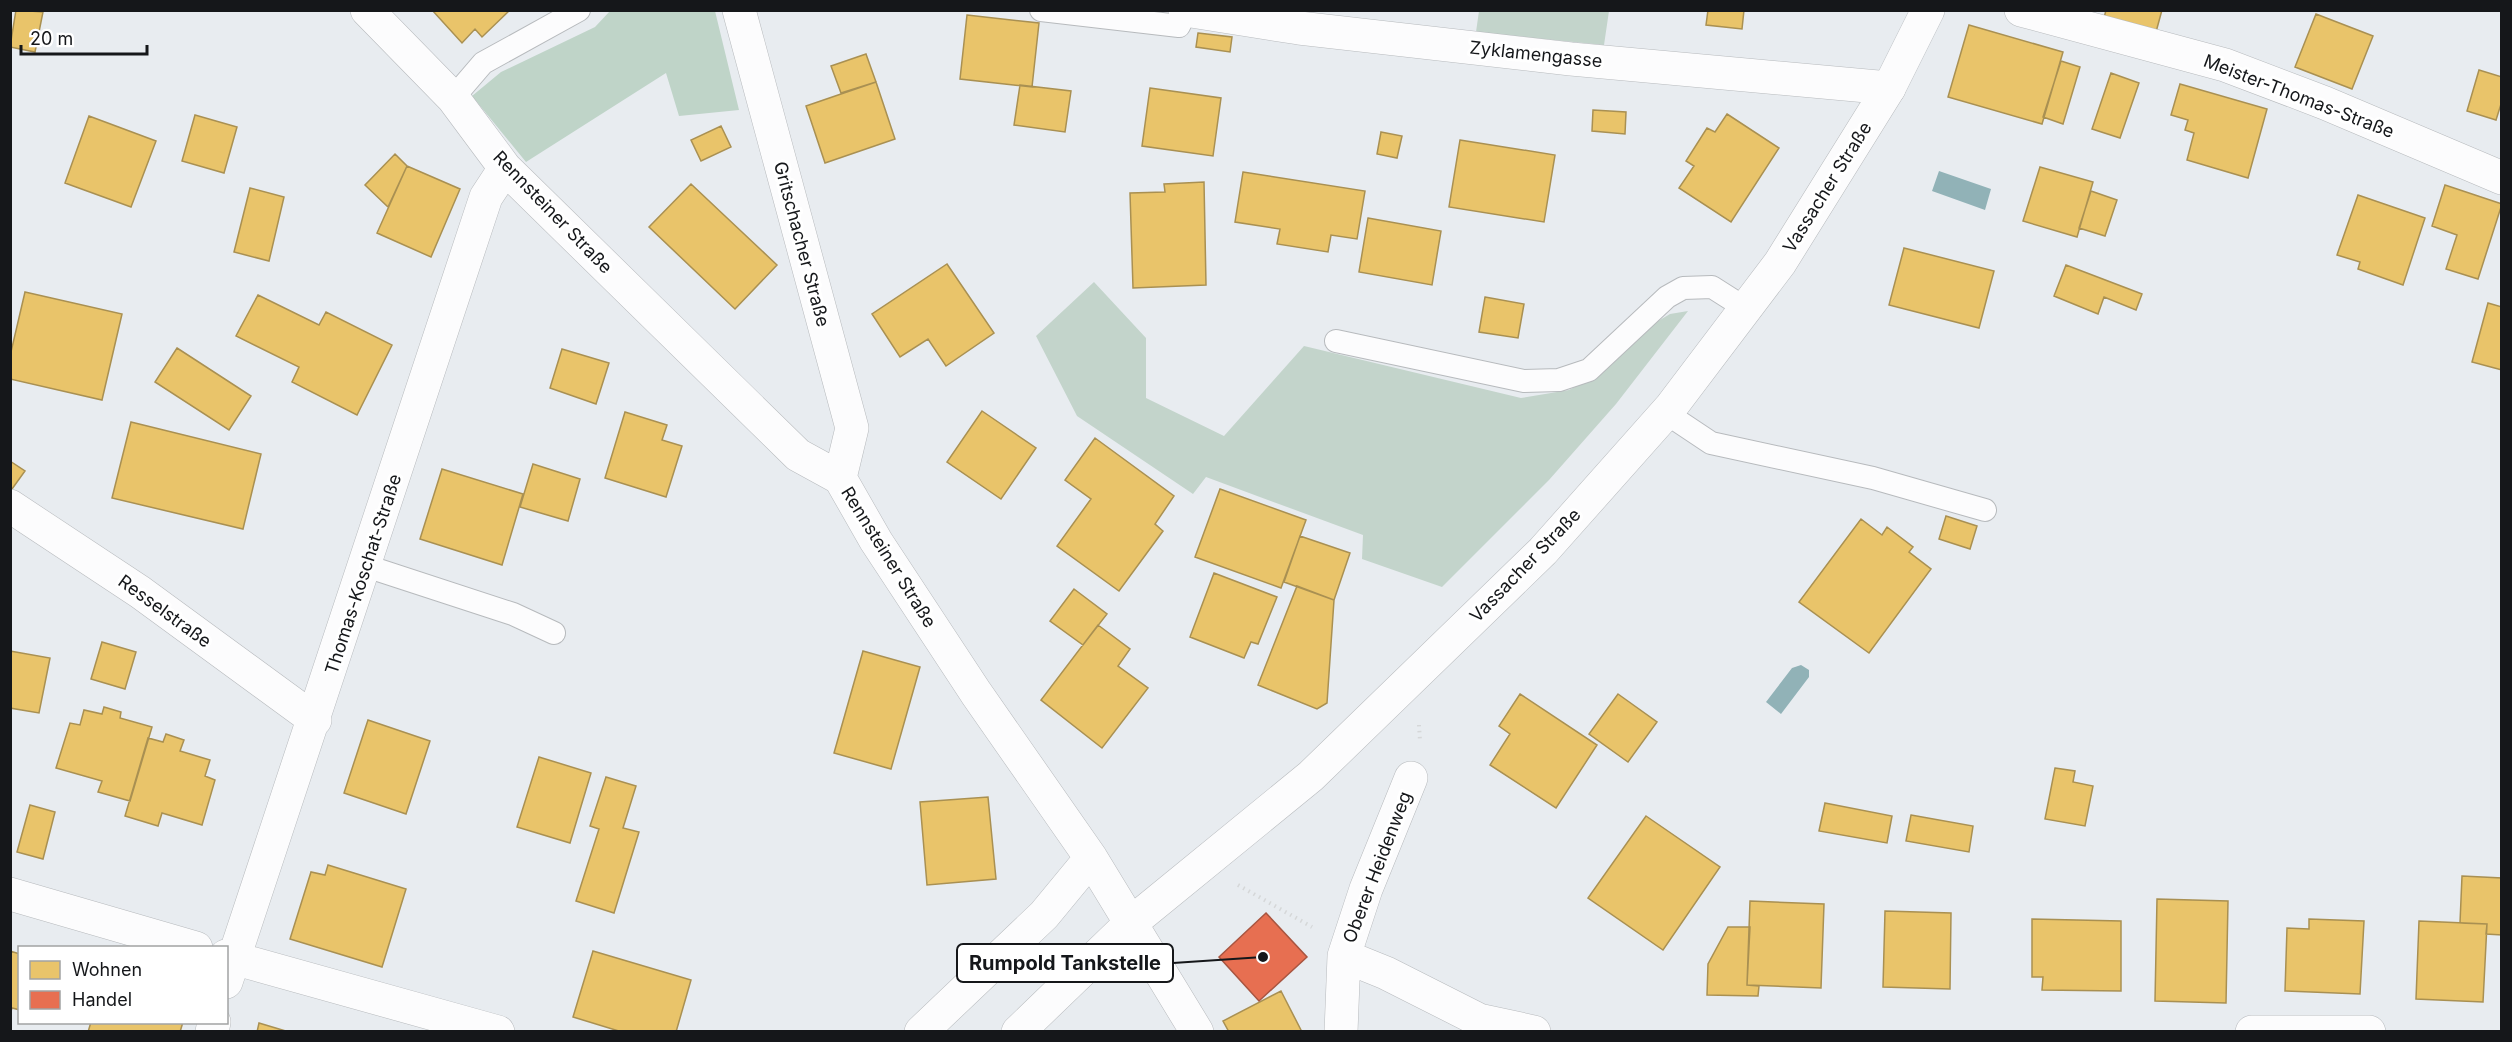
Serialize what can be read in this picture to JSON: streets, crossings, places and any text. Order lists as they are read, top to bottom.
{
  "streets": {
    "street": [
      "Zyklamengasse",
      "Meister-Thomas-Straße",
      "Vassacher Straße",
      "Rennsteiner Straße",
      "Gritschacher Straße",
      "Thomas-Koschat-Straße",
      "Resselstraße",
      "Oberer Heidenweg"
    ]
  },
  "crossings": [
    ["Zyklamengasse", "Vassacher Straße"],
    ["Vassacher Straße", "Rennsteiner Straße"],
    ["Rennsteiner Straße", "Gritschacher Straße"],
    ["Rennsteiner Straße", "Thomas-Koschat-Straße"],
    ["Thomas-Koschat-Straße", "Resselstraße"]
  ],
  "places": ["Rumpold Tankstelle"],
  "legend": ["Wohnen", "Handel"],
  "scale_bar": "20 m"
}
